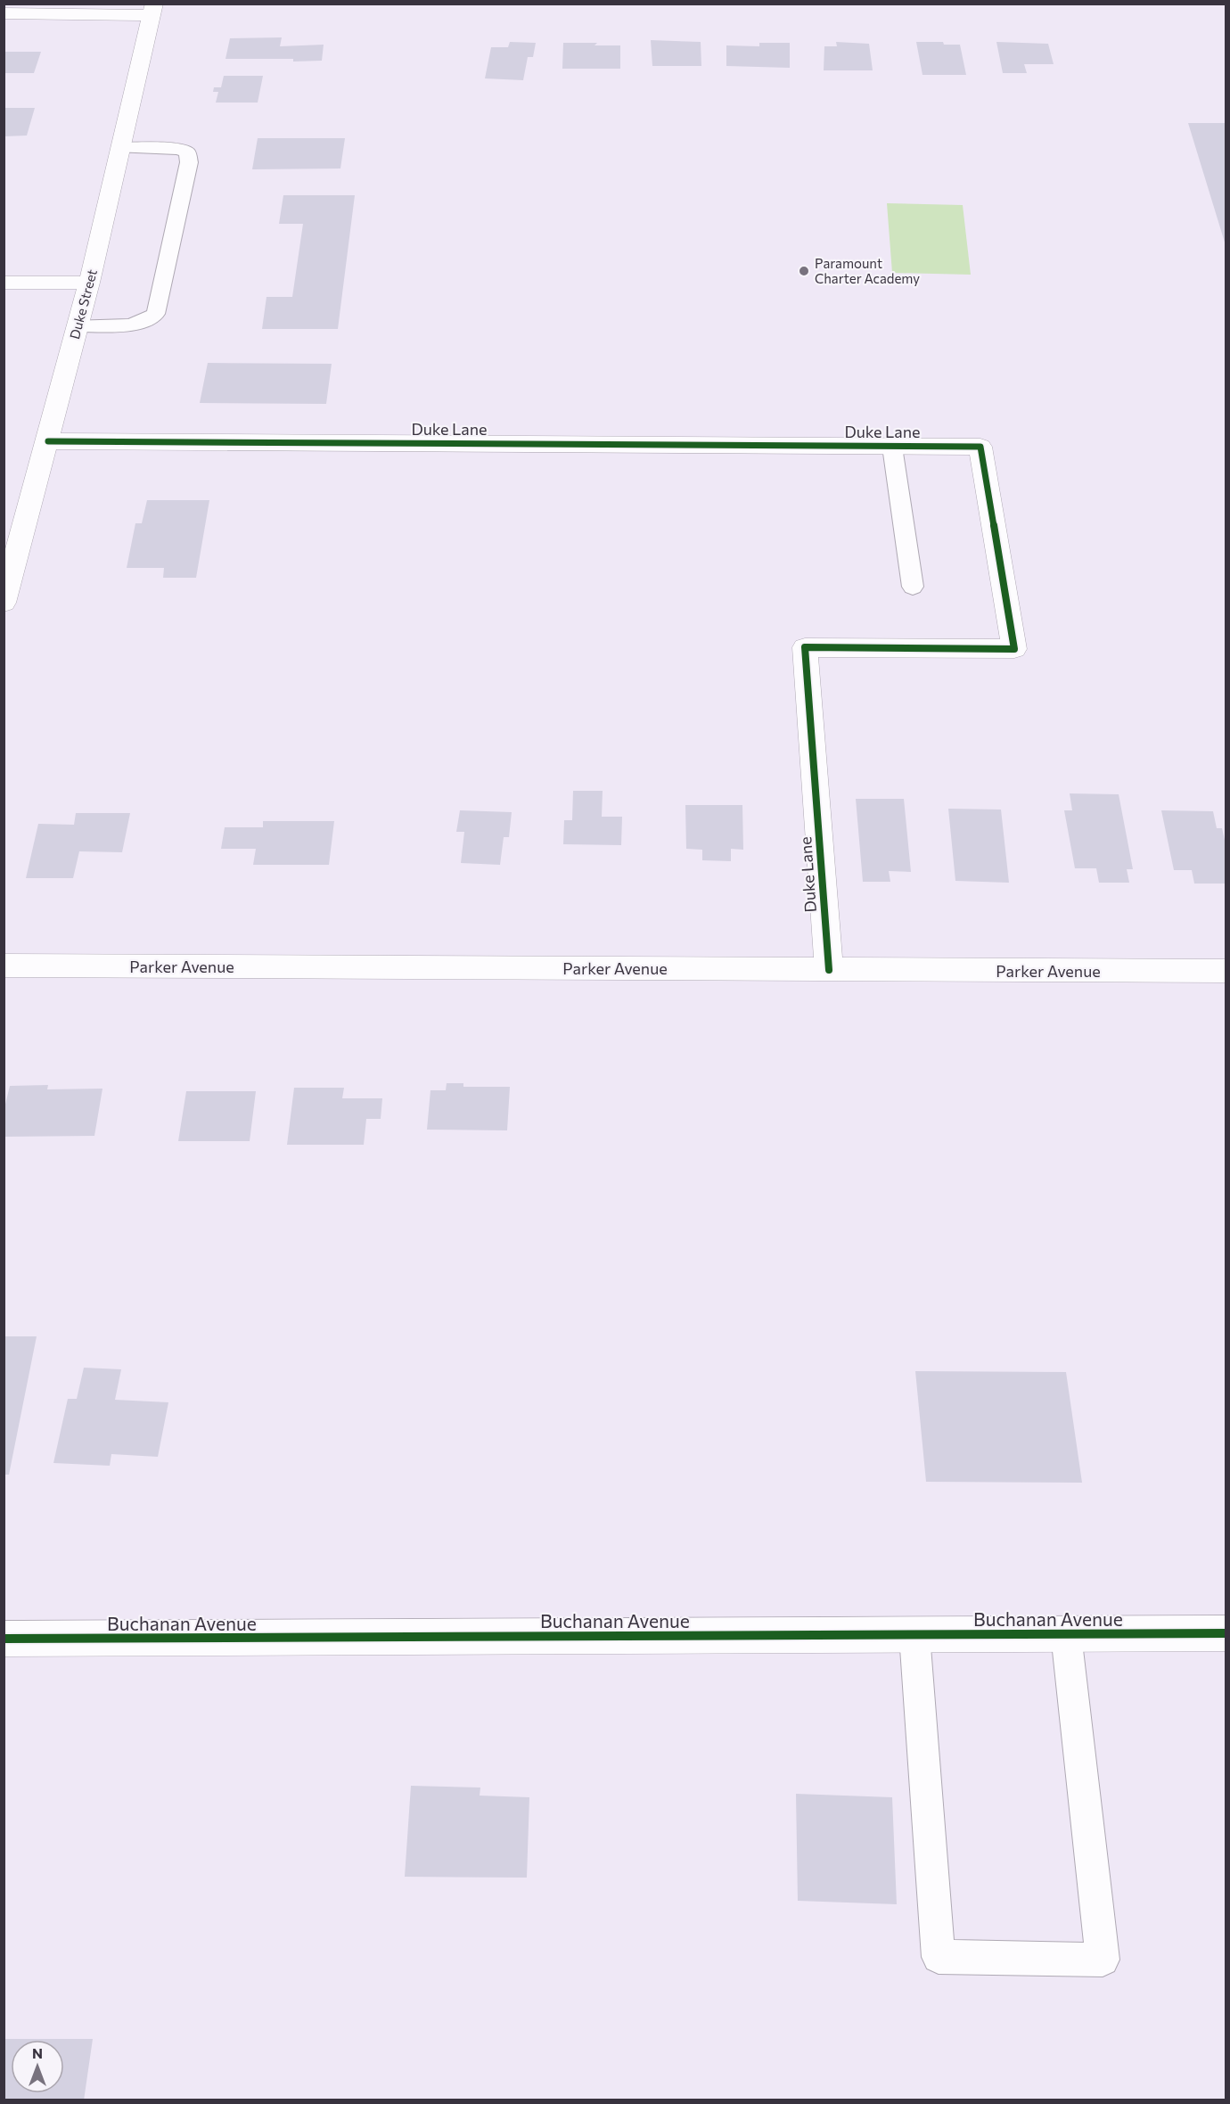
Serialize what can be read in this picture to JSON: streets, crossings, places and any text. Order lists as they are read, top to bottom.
{
  "streets": {
    "street": [
      "Duke Street",
      "Duke Lane",
      "Parker Avenue",
      "Buchanan Avenue"
    ]
  },
  "crossings": [
    ["Duke Street", "Duke Lane"],
    ["Duke Lane", "Parker Avenue"]
  ],
  "places": ["Paramount Charter Academy"],
  "north": "top"
}
